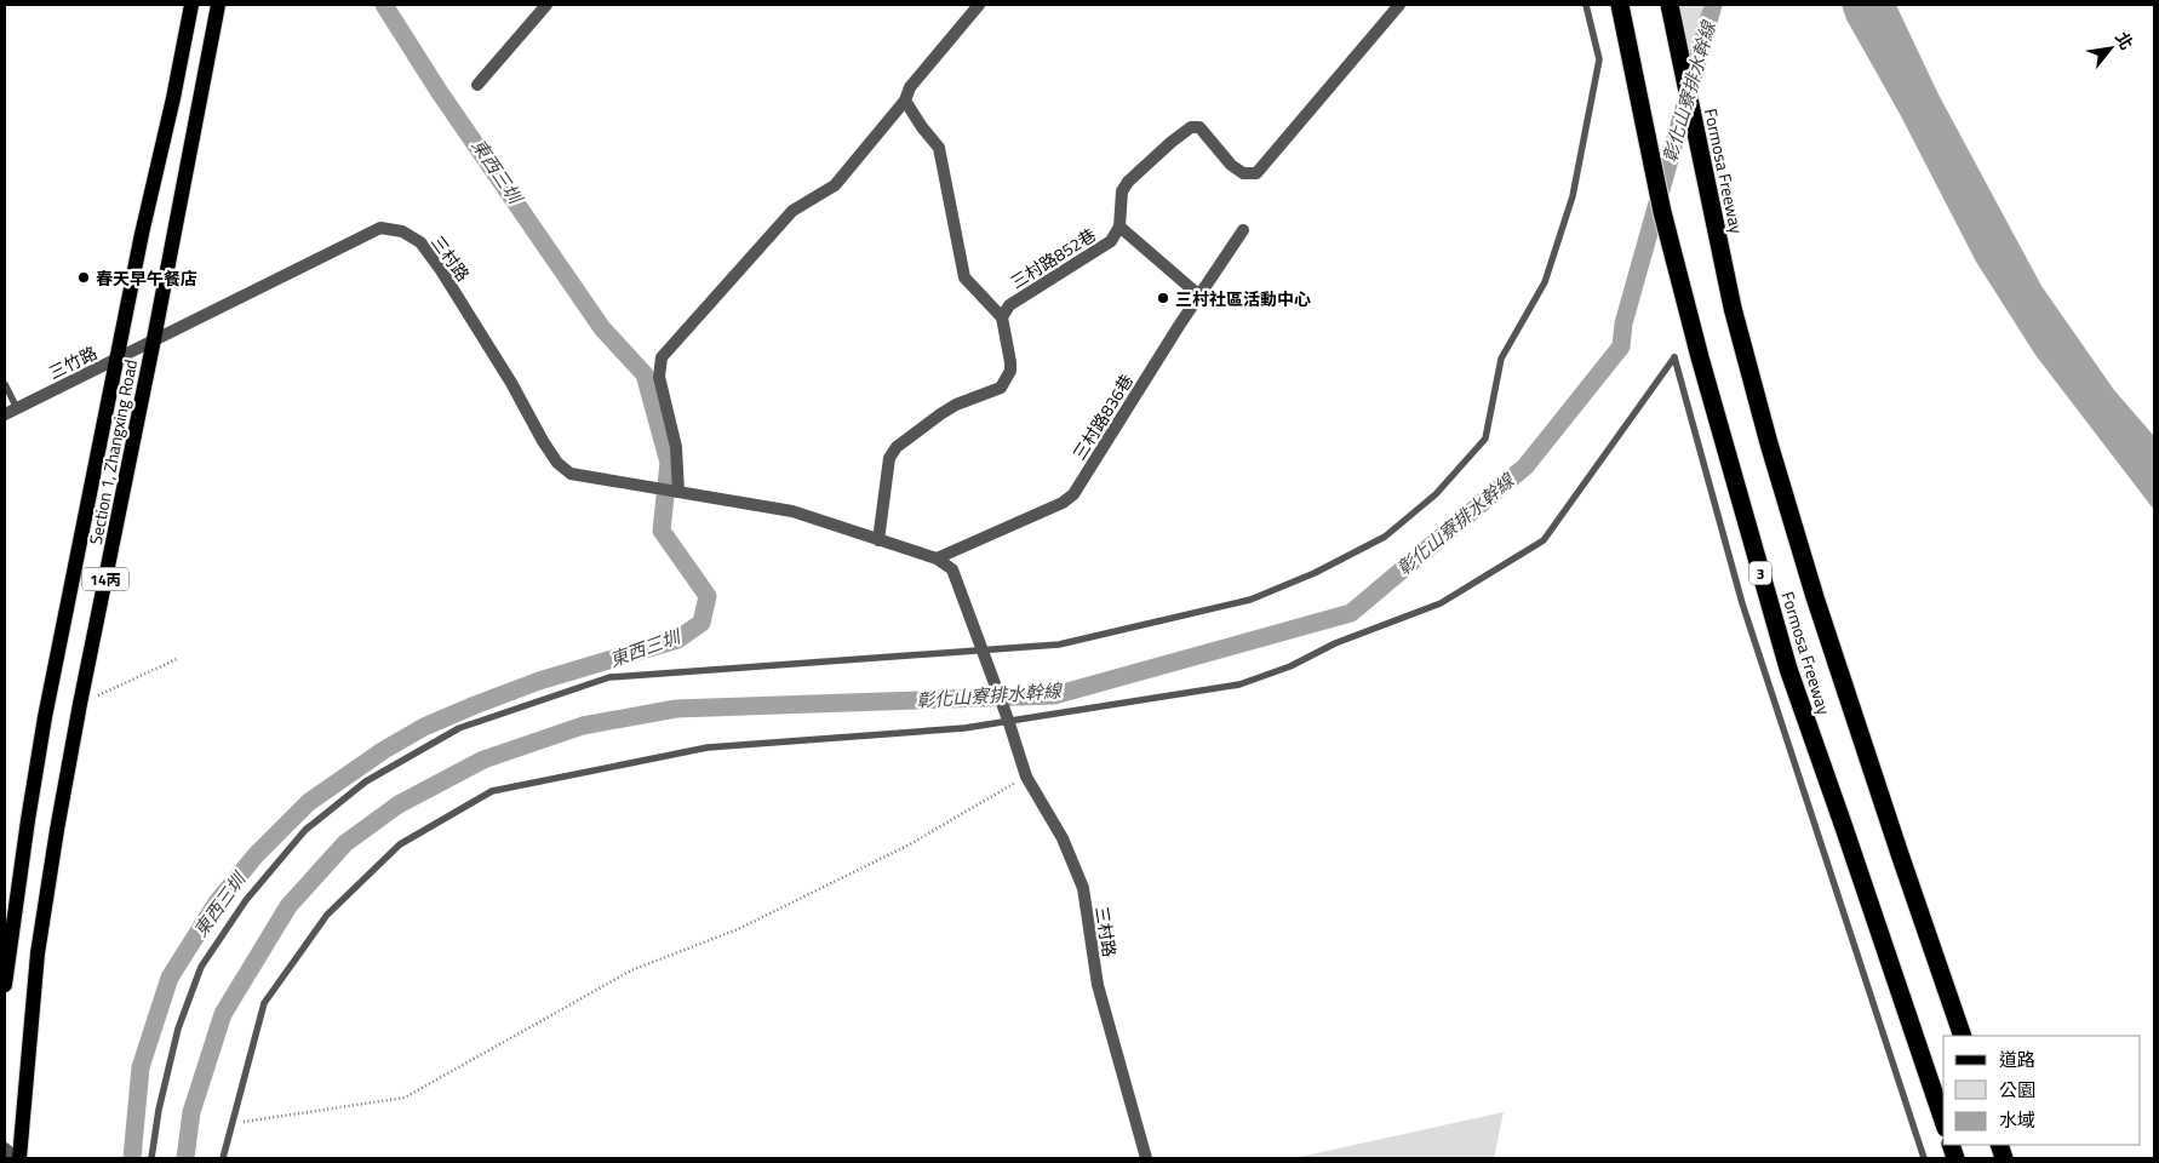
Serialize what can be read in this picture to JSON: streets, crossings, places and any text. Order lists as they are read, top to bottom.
{
  "streets": {
    "highway": ["Formosa Freeway", "3"],
    "main road": ["Section 1, Zhangxing Road", "14丙"],
    "street": [
      "三村路",
      "三村路852巷",
      "三竹路",
      "三村路836巷"
    ]
  },
  "crossings": [
    ["三村路", "三竹路"],
    ["三村路", "Section 1, Zhangxing Road"],
    ["三竹路", "Section 1, Zhangxing Road"]
  ],
  "water": ["彰化山寮排水幹線", "東西三圳"],
  "places": ["春天早午餐店", "三村社區活動中心"],
  "legend": ["道路", "公園", "水域"],
  "north": "top right"
}
